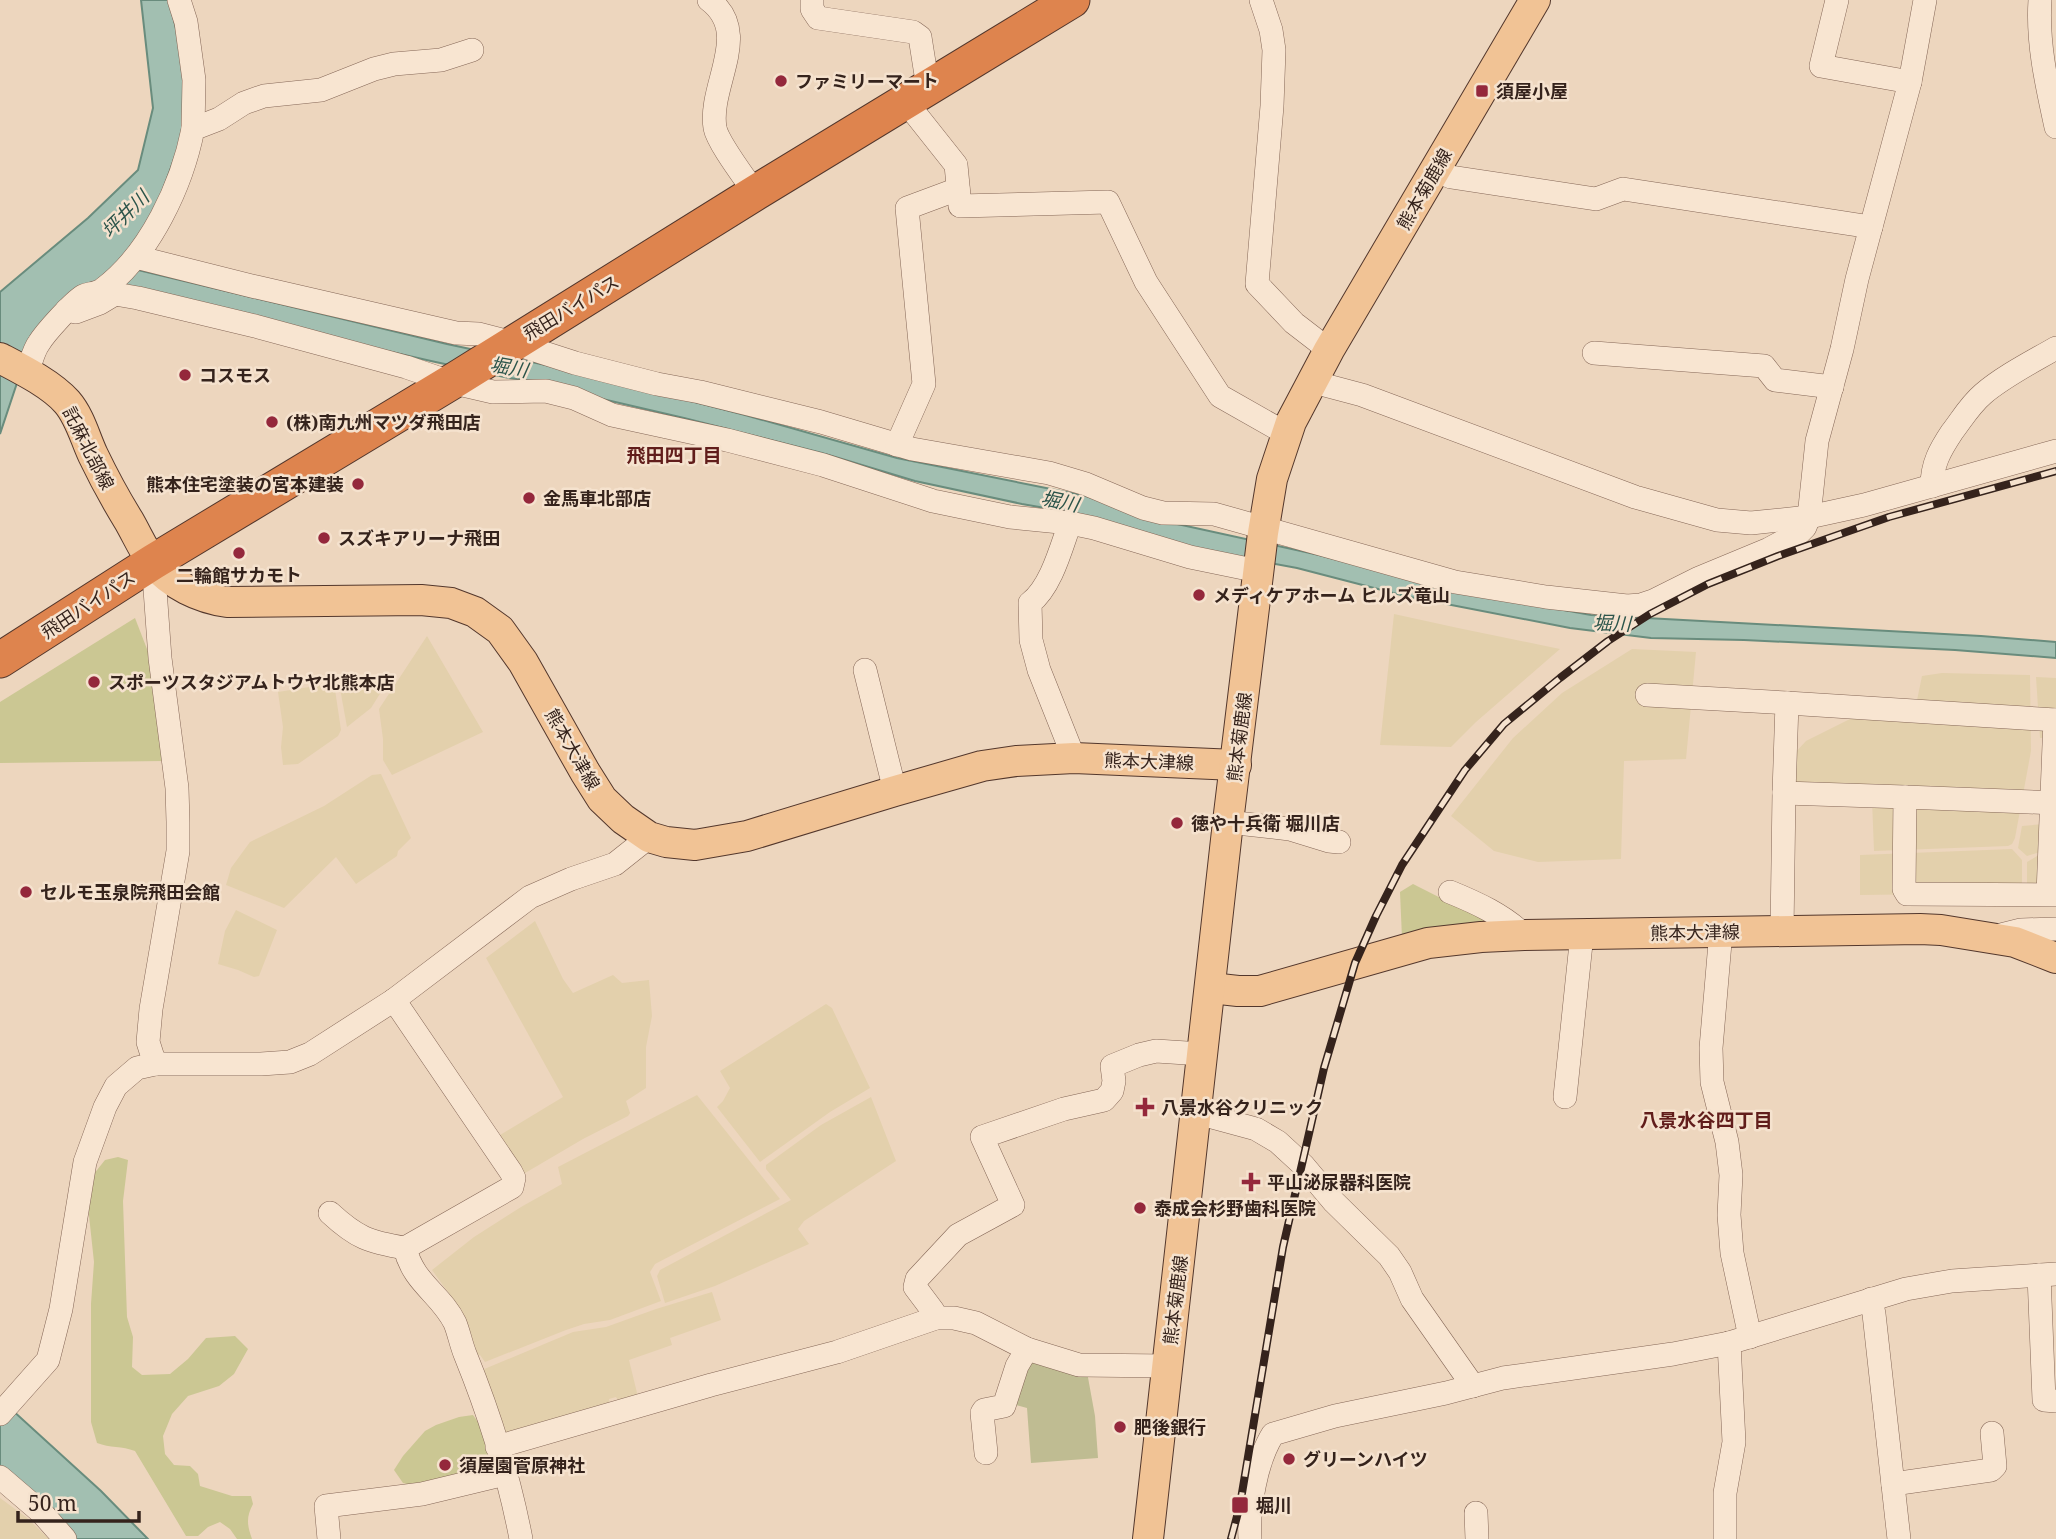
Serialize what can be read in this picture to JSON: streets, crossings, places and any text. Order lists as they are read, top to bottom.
{
  "streets": {
    "highway": ["飛田バイパス"],
    "main road": ["熊本菊鹿線", "託麻北部線", "熊本大津線"]
  },
  "crossings": [
    ["熊本菊鹿線", "熊本大津線"],
    ["飛田バイパス", "託麻北部線"],
    ["飛田バイパス", "熊本大津線"],
    ["託麻北部線", "熊本大津線"]
  ],
  "districts": ["飛田四丁目", "八景水谷四丁目"],
  "water": ["坪井川", "堀川"],
  "places": {
    "other": [
      "ファミリーマート",
      "コスモス",
      "(株)南九州マツダ飛田店",
      "熊本住宅塗装の宮本建装",
      "金馬車北部店",
      "スズキアリーナ飛田",
      "二輪館サカモト",
      "メディケアホーム ヒルズ竜山",
      "スポーツスタジアムトウヤ北熊本店",
      "徳や十兵衛 堀川店",
      "セルモ玉泉院飛田会館",
      "泰成会杉野歯科医院",
      "肥後銀行",
      "グリーンハイツ",
      "須屋園菅原神社"
    ],
    "transit": ["須屋小屋", "堀川"],
    "health": ["八景水谷クリニック", "平山泌尿器科医院"]
  },
  "scale_bar": "50 m"
}
